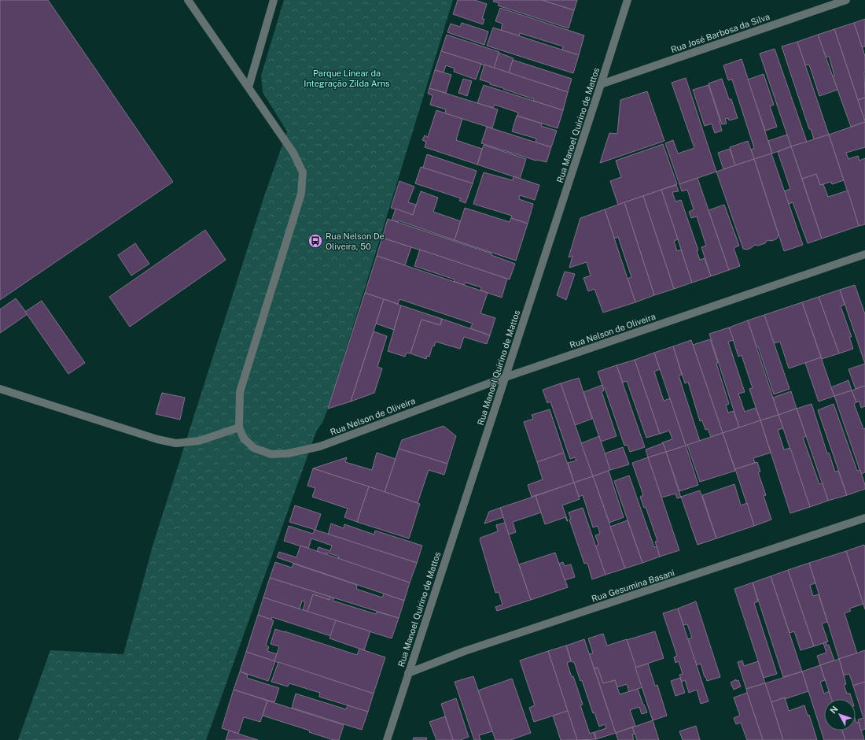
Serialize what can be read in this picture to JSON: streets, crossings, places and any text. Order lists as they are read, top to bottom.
{
  "streets": {
    "street": [
      "Rua José Barbosa da Silva",
      "Rua Manoel Quirino de Mattos",
      "Rua Nelson de Oliveira",
      "Rua Gesumina Basani"
    ]
  },
  "crossings": [
    ["Rua José Barbosa da Silva", "Rua Manoel Quirino de Mattos"],
    ["Rua Manoel Quirino de Mattos", "Rua Nelson de Oliveira"],
    ["Rua Manoel Quirino de Mattos", "Rua Gesumina Basani"]
  ],
  "parks": ["Parque Linear da Integração Zilda Arns"],
  "places": {
    "bus stop": ["Rua Nelson De Oliveira, 50"]
  },
  "north": "top left"
}
